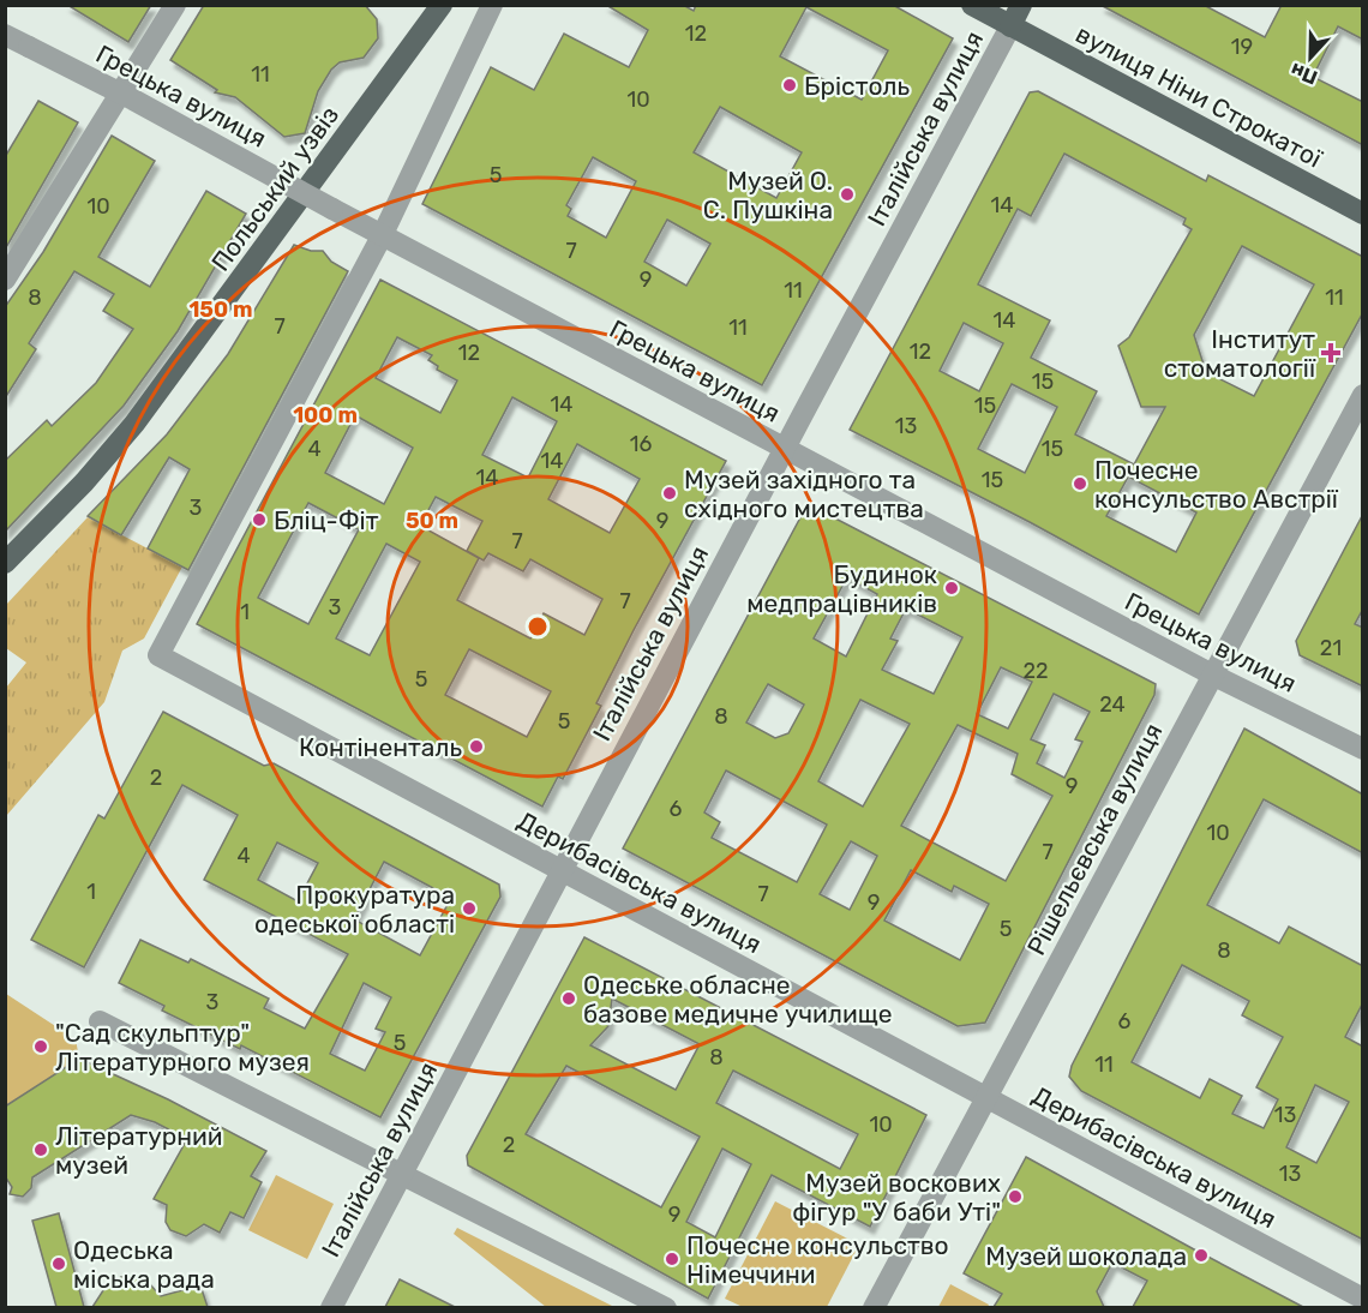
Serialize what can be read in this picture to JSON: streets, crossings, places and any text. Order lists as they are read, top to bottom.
{
  "streets": {
    "main road": ["вулиця Ніни Строкатої", "Італійська вулиця", "Польський узвіз"],
    "street": ["Грецька вулиця", "Рішельєвська вулиця", "Дерибасівська вулиця"]
  },
  "crossings": [
    ["Грецька вулиця", "Італійська вулиця"],
    ["Грецька вулиця", "Рішельєвська вулиця"],
    ["Грецька вулиця", "Дерибасівська вулиця"],
    ["вулиця Ніни Строкатої", "Італійська вулиця"],
    ["Італійська вулиця", "Дерибасівська вулиця"],
    ["Рішельєвська вулиця", "Дерибасівська вулиця"]
  ],
  "places": {
    "other": [
      "Брістоль",
      "Музей О. С. Пушкіна",
      "Почесне консульство Австрії",
      "Музей західного та східного мистецтва",
      "Бліц-Фіт",
      "Будинок медпрацівників",
      "Контіненталь",
      "Прокуратура одеської області",
      "Одеське обласне базове медичне училище",
      "\"Сад скульптур\" Літературного музея",
      "Літературний музей",
      "Музей воскових фігур \"У баби Уті\"",
      "Музей шоколада",
      "Почесне консульство Німеччини",
      "Одеська міська рада"
    ],
    "health": ["Інститут стоматології"]
  },
  "house_numbers": [
    "12",
    "19",
    "11",
    "10",
    "5",
    "14",
    "10",
    "7",
    "9",
    "11",
    "8",
    "11",
    "14",
    "7",
    "11",
    "12",
    "12",
    "15",
    "14",
    "15",
    "13",
    "16",
    "4",
    "15",
    "14",
    "14",
    "15",
    "3",
    "9",
    "7",
    "7",
    "3",
    "1",
    "21",
    "22",
    "5",
    "24",
    "8",
    "5",
    "2",
    "9",
    "6",
    "10",
    "7",
    "4",
    "1",
    "7",
    "9",
    "5",
    "8",
    "3",
    "6",
    "5",
    "8",
    "11",
    "13",
    "10",
    "2",
    "13",
    "9"
  ],
  "north": "bottom",
  "rings": ["150 m", "100 m", "50 m"]
}
